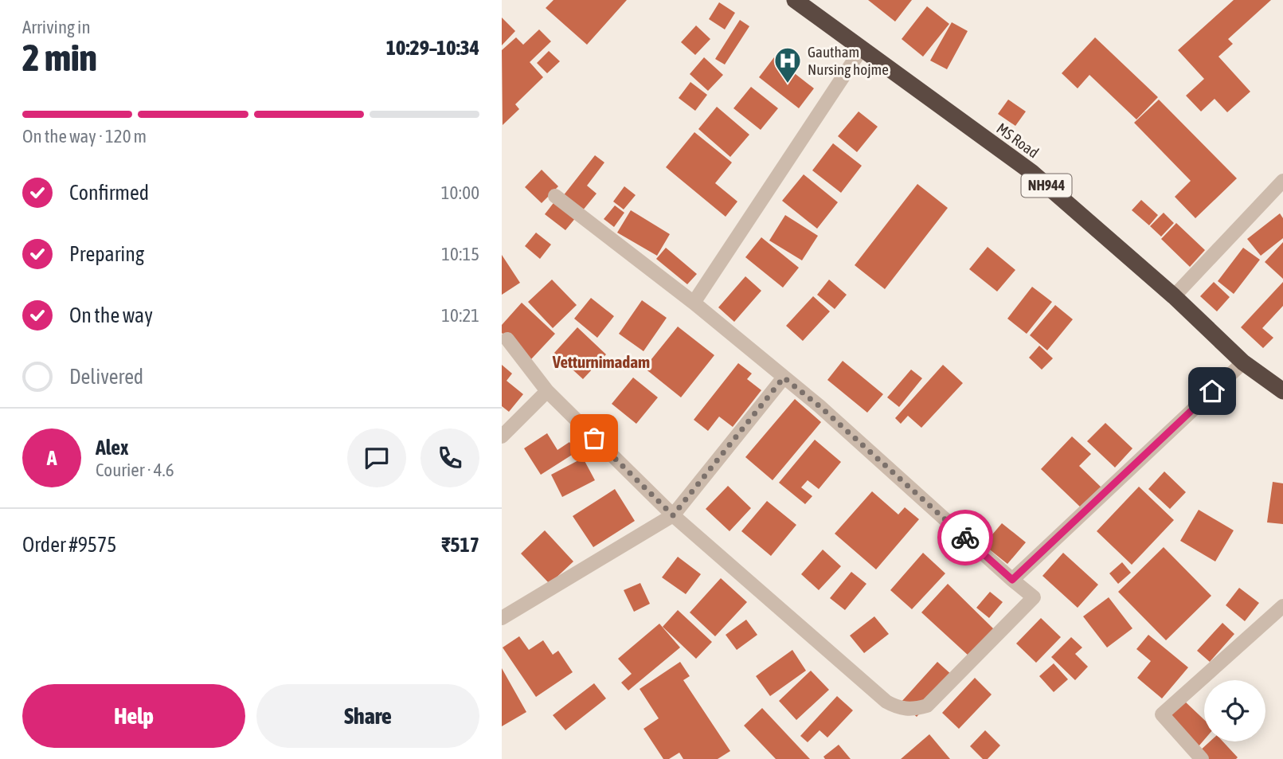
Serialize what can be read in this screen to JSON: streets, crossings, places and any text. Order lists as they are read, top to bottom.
{
  "streets": {
    "highway": ["MS Road", "NH944"]
  },
  "districts": ["Vetturnimadam"],
  "places": {
    "hospital": ["Gautham Nursing hojme"]
  },
  "page": {
    "heading": ["2 min", "Arriving in", "10:29–10:34"],
    "panel": [
      "Alex",
      "Courier · 4.6",
      "Order #9575",
      "₹517"
    ],
    "bar": "On the way · 120 m",
    "list": [
      ["Confirmed", "10:00"],
      ["Preparing", "10:15"],
      ["On the way", "10:21"],
      "Delivered"
    ],
    "round": "A",
    "buttons": ["Help", "Share"]
  }
}
